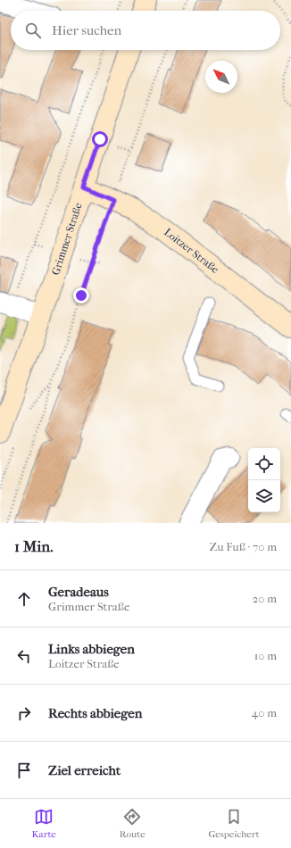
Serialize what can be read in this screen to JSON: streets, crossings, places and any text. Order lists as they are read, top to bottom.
{
  "streets": {
    "main road": ["Grimmer Straße", "Loitzer Straße"]
  },
  "crossings": [
    ["Grimmer Straße", "Loitzer Straße"]
  ],
  "north": "top left",
  "page": {
    "search": "Hier suchen",
    "heading": ["1 Min.", "Zu Fuß · 70 m"],
    "list": [
      ["Geradeaus", "Grimmer Straße", "20 m"],
      ["Links abbiegen", "Loitzer Straße", "10 m"],
      ["Rechts abbiegen", "40 m"],
      "Ziel erreicht"
    ],
    "nav": ["Karte", "Route", "Gespeichert"]
  }
}
